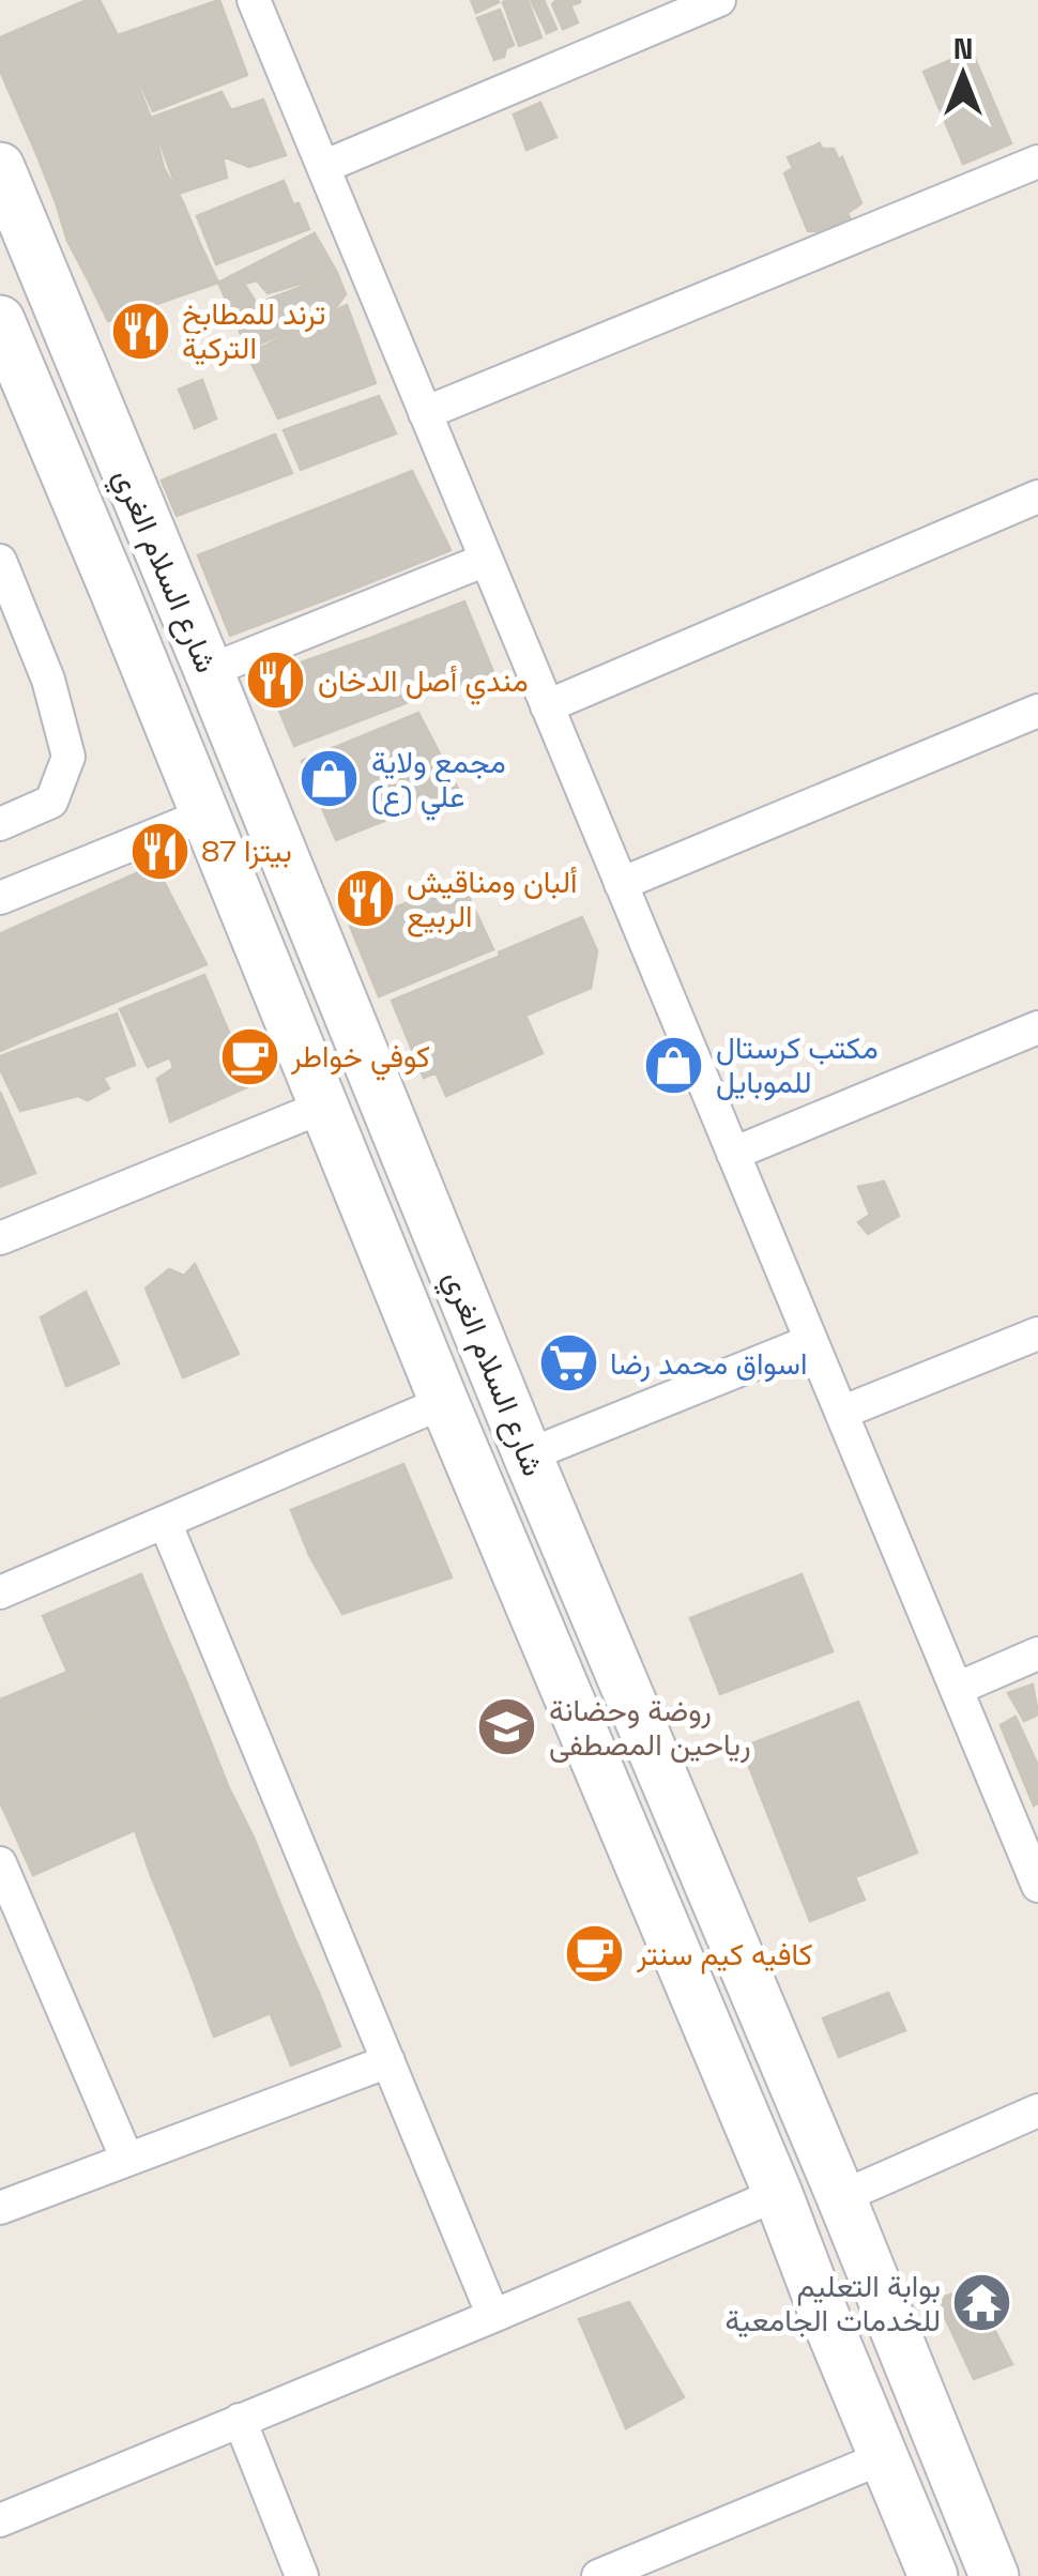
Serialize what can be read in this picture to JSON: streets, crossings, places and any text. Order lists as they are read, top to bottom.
{
  "streets": {
    "main road": ["شارع السلام الغري"]
  },
  "places": {
    "restaurant": [
      "ترند للمطابخ التركية",
      "مندي أصل الدخان",
      "بيتزا 87",
      "ألبان ومناقيش الربيع"
    ],
    "shop": ["مجمع ولاية علي (ع)", "مكتب كرستال للموبايل"],
    "cafe": ["كوفي خواطر", "كافيه كيم سنتر"],
    "supermarket": ["اسواق محمد رضا"],
    "school or university": ["روضة وحضانة رياحين المصطفى"],
    "temple": ["بوابة التعليم للخدمات الجامعية"]
  },
  "north": "top"
}
